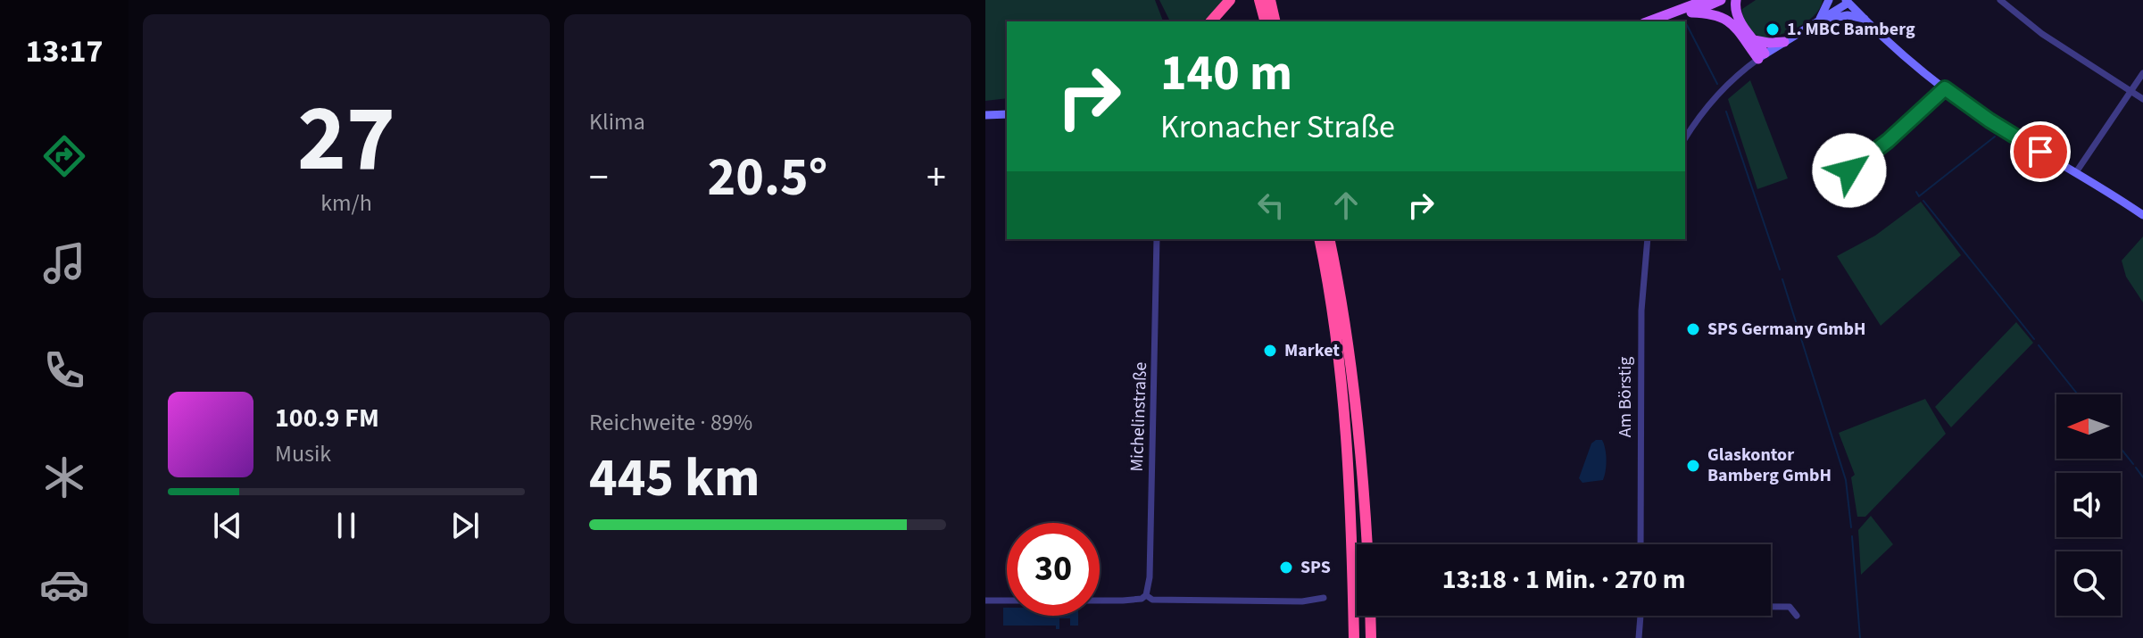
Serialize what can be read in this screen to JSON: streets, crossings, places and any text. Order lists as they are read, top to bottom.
{
  "streets": {
    "street": ["Am Börstig", "Michelinstraße"]
  },
  "places": [
    "1. MBC Bamberg",
    "SPS Germany GmbH",
    "Market",
    "Glaskontor Bamberg GmbH",
    "SPS"
  ],
  "north": "left",
  "page": {
    "tabs": "13:17",
    "tile": [
      ["27", "km/h"],
      "Klima",
      ["Reichweite · 89%", "445 km"]
    ],
    "turn": ["140 m", "Kronacher Straße"],
    "heat": ["−", "20.5°", "+"],
    "song": ["100.9 FM", "Musik"],
    "limit": "30",
    "trip": "13:18 · 1 Min. · 270 m"
  }
}
